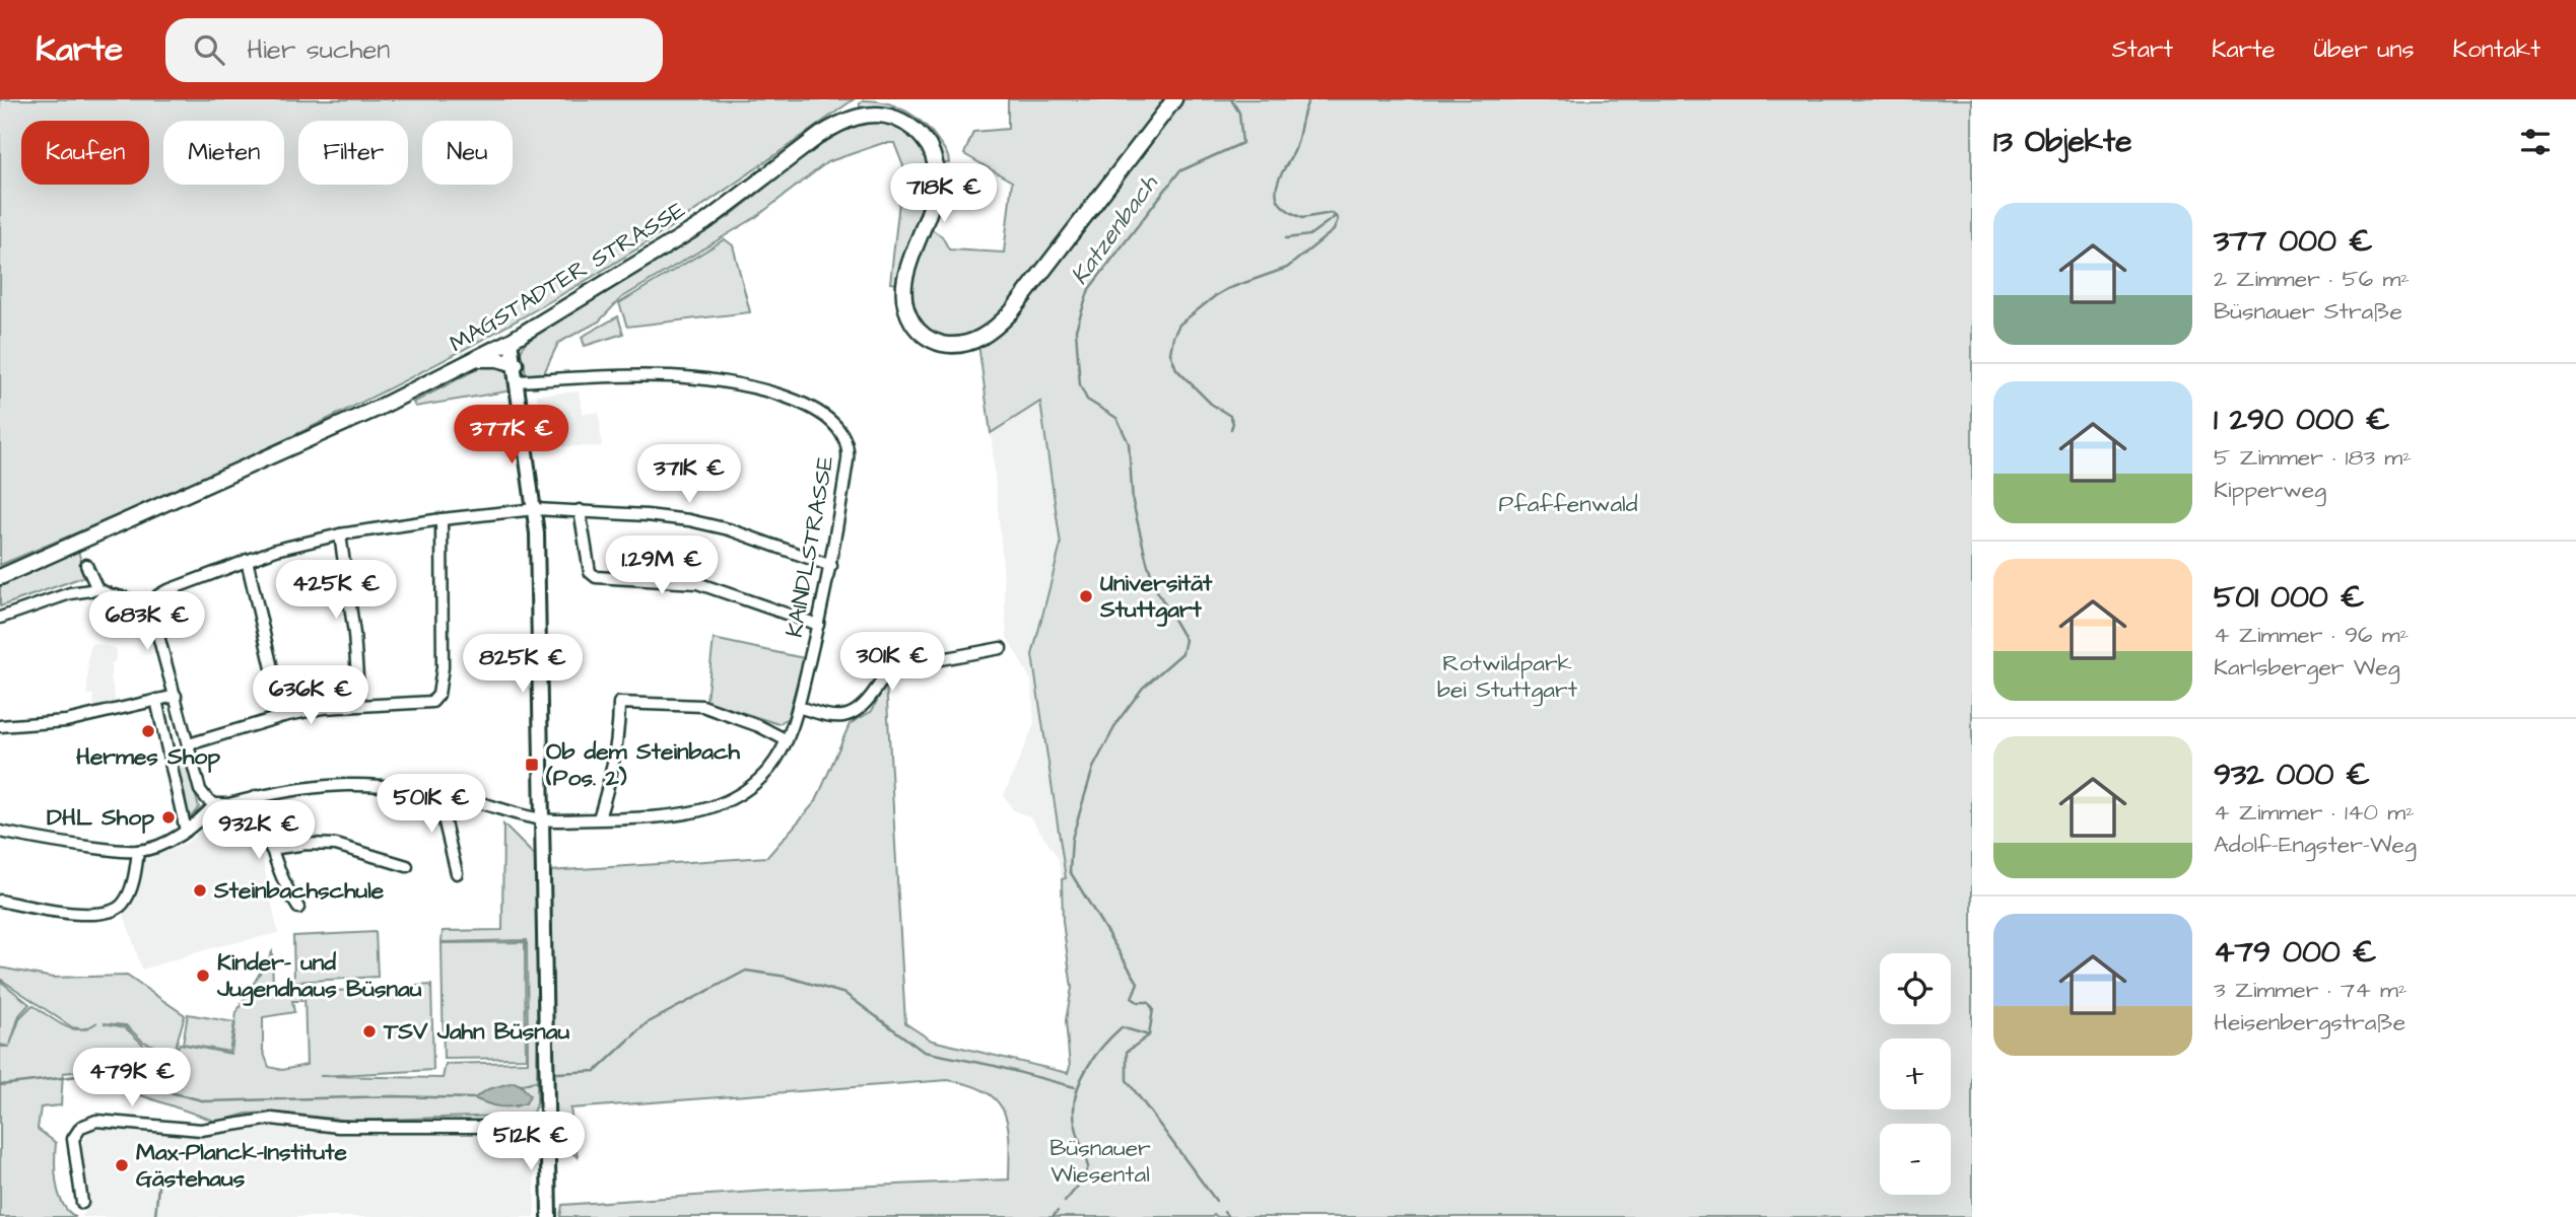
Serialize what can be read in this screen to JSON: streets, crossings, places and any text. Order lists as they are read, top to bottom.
{
  "streets": {
    "main road": ["MAGSTADTER STRASSE"],
    "street": ["KAINDLSTRASSE"]
  },
  "water": ["Katzenbach"],
  "parks": ["Pfaffenwald", "Rotwildpark bei Stuttgart", "Büsnauer Wiesental"],
  "places": {
    "other": [
      "Universität Stuttgart",
      "Hermes Shop",
      "DHL Shop",
      "Steinbachschule",
      "Kinder- und Jugendhaus Büsnau",
      "TSV Jahn Büsnau",
      "Max-Planck-Institute Gästehaus"
    ],
    "transit": ["Ob dem Steinbach (Pos. 2)"]
  },
  "page": {
    "header": "Karte",
    "search": "Hier suchen",
    "nav": [
      "Start",
      "Karte",
      "Über uns",
      "Kontakt"
    ],
    "heading": "13 Objekte",
    "chip": [
      "Kaufen",
      "Mieten",
      "Filter",
      "Neu"
    ],
    "price": [
      "718K €",
      "377K €",
      "371K €",
      "1.29M €",
      "425K €",
      "683K €",
      "301K €",
      "825K €",
      "636K €",
      "501K €",
      "932K €",
      "479K €",
      "512K €"
    ],
    "list": [
      {
        "name": "377 000 €",
        "note": "2 Zimmer · 56 m² · Büsnauer Straße"
      },
      {
        "name": "1 290 000 €",
        "note": "5 Zimmer · 183 m² · Kipperweg"
      },
      {
        "name": "501 000 €",
        "note": "4 Zimmer · 96 m² · Karlsberger Weg"
      },
      {
        "name": "932 000 €",
        "note": "4 Zimmer · 140 m² · Adolf-Engster-Weg"
      },
      {
        "name": "479 000 €",
        "note": "3 Zimmer · 74 m² · Heisenbergstraße"
      }
    ],
    "map_buttons": ["+", "−"]
  }
}
